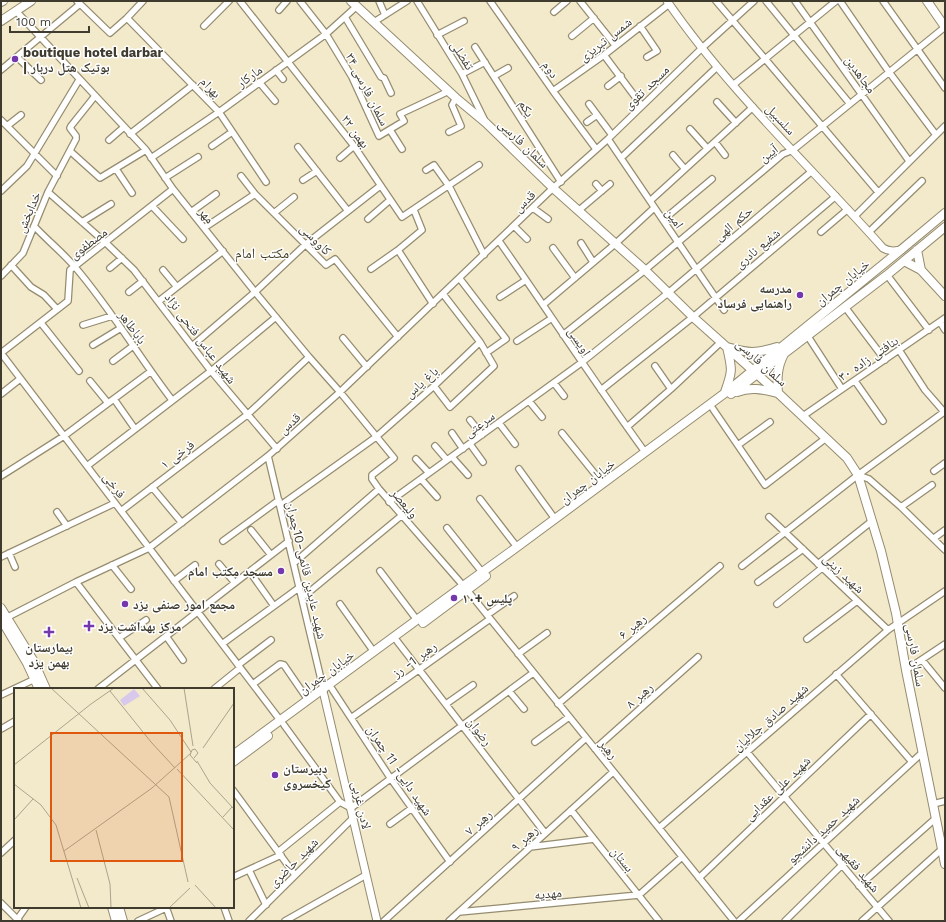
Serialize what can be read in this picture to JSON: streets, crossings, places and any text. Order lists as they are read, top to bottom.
{
  "streets": {
    "main road": ["سلمان فارسی", "خیابان چمران"],
    "street": [
      "شمس تبریزی",
      "تفضلی",
      "دوم",
      "مجاهدین",
      "مارکار",
      "بهرام",
      "مسجد تقوی",
      "سلمان فارسی ۳۴",
      "یکم",
      "سلسبیل",
      "۲۲ بهمن",
      "آیین",
      "قدس",
      "خدابخش",
      "مهر",
      "امین",
      "حکم الهی",
      "کاووسی",
      "مصطفوی",
      "شفیع نادری",
      "باباطاهر",
      "شهید عباس فتحی نژاد",
      "اویسی",
      "بنافتی زاده ۳۰",
      "باغ یاس",
      "سرعتی",
      "فرخی ۱",
      "فرخی",
      "ولیعصر",
      "شهید عابدین قائمی-10چمران",
      "شهید زینی",
      "رهبر ۶",
      "رهبر 1- رز",
      "رهبر ۸",
      "شهید صادق جلالیان",
      "رضوان",
      "رهبر",
      "شهید دایی- 11 چمران",
      "شهید علی عقدایی",
      "لادن غربی",
      "رهبر ۷",
      "شهید حمید دانشجو",
      "رهبر ۹",
      "بستان",
      "شهید حاضری",
      "شهید فقیهی",
      "مهدیه"
    ]
  },
  "crossings": [
    ["شمس تبریزی", "دوم"],
    ["شمس تبریزی", "سلسبیل"],
    ["تفضلی", "سلمان فارسی"],
    ["دوم", "مسجد تقوی"],
    ["مجاهدین", "آیین"],
    ["مارکار", "بهرام"],
    ["مارکار", "سلمان فارسی ۳۴"],
    ["مارکار", "۲۲ بهمن"],
    ["مارکار", "سلمان فارسی"],
    ["مارکار", "مهر"],
    ["مسجد تقوی", "یکم"],
    ["مسجد تقوی", "سلسبیل"],
    ["مسجد تقوی", "سلمان فارسی"],
    ["مسجد تقوی", "قدس"],
    ["مسجد تقوی", "امین"],
    ["سلمان فارسی ۳۴", "سلمان فارسی"],
    ["سلسبیل", "آیین"],
    ["سلسبیل", "حکم الهی"],
    ["سلسبیل", "شفیع نادری"],
    ["سلمان فارسی", "آیین"],
    ["سلمان فارسی", "قدس"],
    ["سلمان فارسی", "حکم الهی"],
    ["سلمان فارسی", "شفیع نادری"],
    ["سلمان فارسی", "خیابان چمران"],
    ["سلمان فارسی", "بنافتی زاده ۳۰"],
    ["سلمان فارسی", "شهید صادق جلالیان"],
    ["سلمان فارسی", "شهید حمید دانشجو"],
    ["آیین", "امین"],
    ["آیین", "اویسی"],
    ["قدس", "مهر"],
    ["قدس", "کاووسی"],
    ["قدس", "شهید عباس فتحی نژاد"],
    ["قدس", "اویسی"],
    ["قدس", "فرخی"],
    ["قدس", "شهید عابدین قائمی-10چمران"],
    ["خدابخش", "مهر"],
    ["خدابخش", "باباطاهر"],
    ["خدابخش", "شهید عباس فتحی نژاد"],
    ["مهر", "مصطفوی"],
    ["مهر", "باغ یاس"],
    ["مهر", "فرخی ۱"],
    ["مهر", "ولیعصر"],
    ["امین", "حکم الهی"],
    ["امین", "شفیع نادری"],
    ["حکم الهی", "اویسی"],
    ["حکم الهی", "سرعتی"],
    ["مصطفوی", "باباطاهر"],
    ["مصطفوی", "شهید عباس فتحی نژاد"],
    ["مصطفوی", "فرخی"],
    ["شفیع نادری", "اویسی"],
    ["خیابان چمران", "اویسی"],
    ["خیابان چمران", "فرخی"],
    ["خیابان چمران", "ولیعصر"],
    ["خیابان چمران", "شهید عابدین قائمی-10چمران"],
    ["خیابان چمران", "رضوان"],
    ["خیابان چمران", "رهبر"],
    ["خیابان چمران", "شهید دایی- 11 چمران"],
    ["خیابان چمران", "لادن غربی"],
    ["شهید عباس فتحی نژاد", "فرخی ۱"],
    ["اویسی", "سرعتی"],
    ["باغ یاس", "ولیعصر"],
    ["باغ یاس", "شهید عابدین قائمی-10چمران"],
    ["سرعتی", "ولیعصر"],
    ["فرخی ۱", "فرخی"],
    ["ولیعصر", "رهبر"],
    ["شهید عابدین قائمی-10چمران", "لادن غربی"],
    ["شهید زینی", "شهید صادق جلالیان"],
    ["رهبر ۶", "رهبر"],
    ["رهبر 1- رز", "رضوان"],
    ["رهبر 1- رز", "رهبر"],
    ["رهبر 1- رز", "شهید دایی- 11 چمران"],
    ["رهبر ۸", "رهبر"],
    ["شهید صادق جلالیان", "رهبر"],
    ["شهید صادق جلالیان", "شهید فقیهی"],
    ["رضوان", "رهبر ۷"],
    ["رضوان", "رهبر ۹"],
    ["رهبر", "شهید علی عقدایی"],
    ["رهبر", "رهبر ۷"],
    ["رهبر", "رهبر ۹"],
    ["شهید دایی- 11 چمران", "رهبر ۷"],
    ["شهید علی عقدایی", "شهید فقیهی"],
    ["لادن غربی", "شهید حاضری"],
    ["شهید حمید دانشجو", "شهید فقیهی"],
    ["رهبر ۹", "بستان"],
    ["رهبر ۹", "مهدیه"],
    ["بستان", "مهدیه"]
  ],
  "districts": ["مکتب امام"],
  "places": {
    "other": [
      "boutique hotel darbar | بوتیک هتل دربار",
      "مدرسه راهنمایی فرساد",
      "مسجد مکتب امام",
      "پلیس +۱۰",
      "مجمع امور صنفی یزد",
      "دبیرستان کیخسروی"
    ],
    "health": ["مرکز بهداشت یزد", "بیمارستان بهمن یزد"]
  },
  "scale_bar": "100 m"
}
